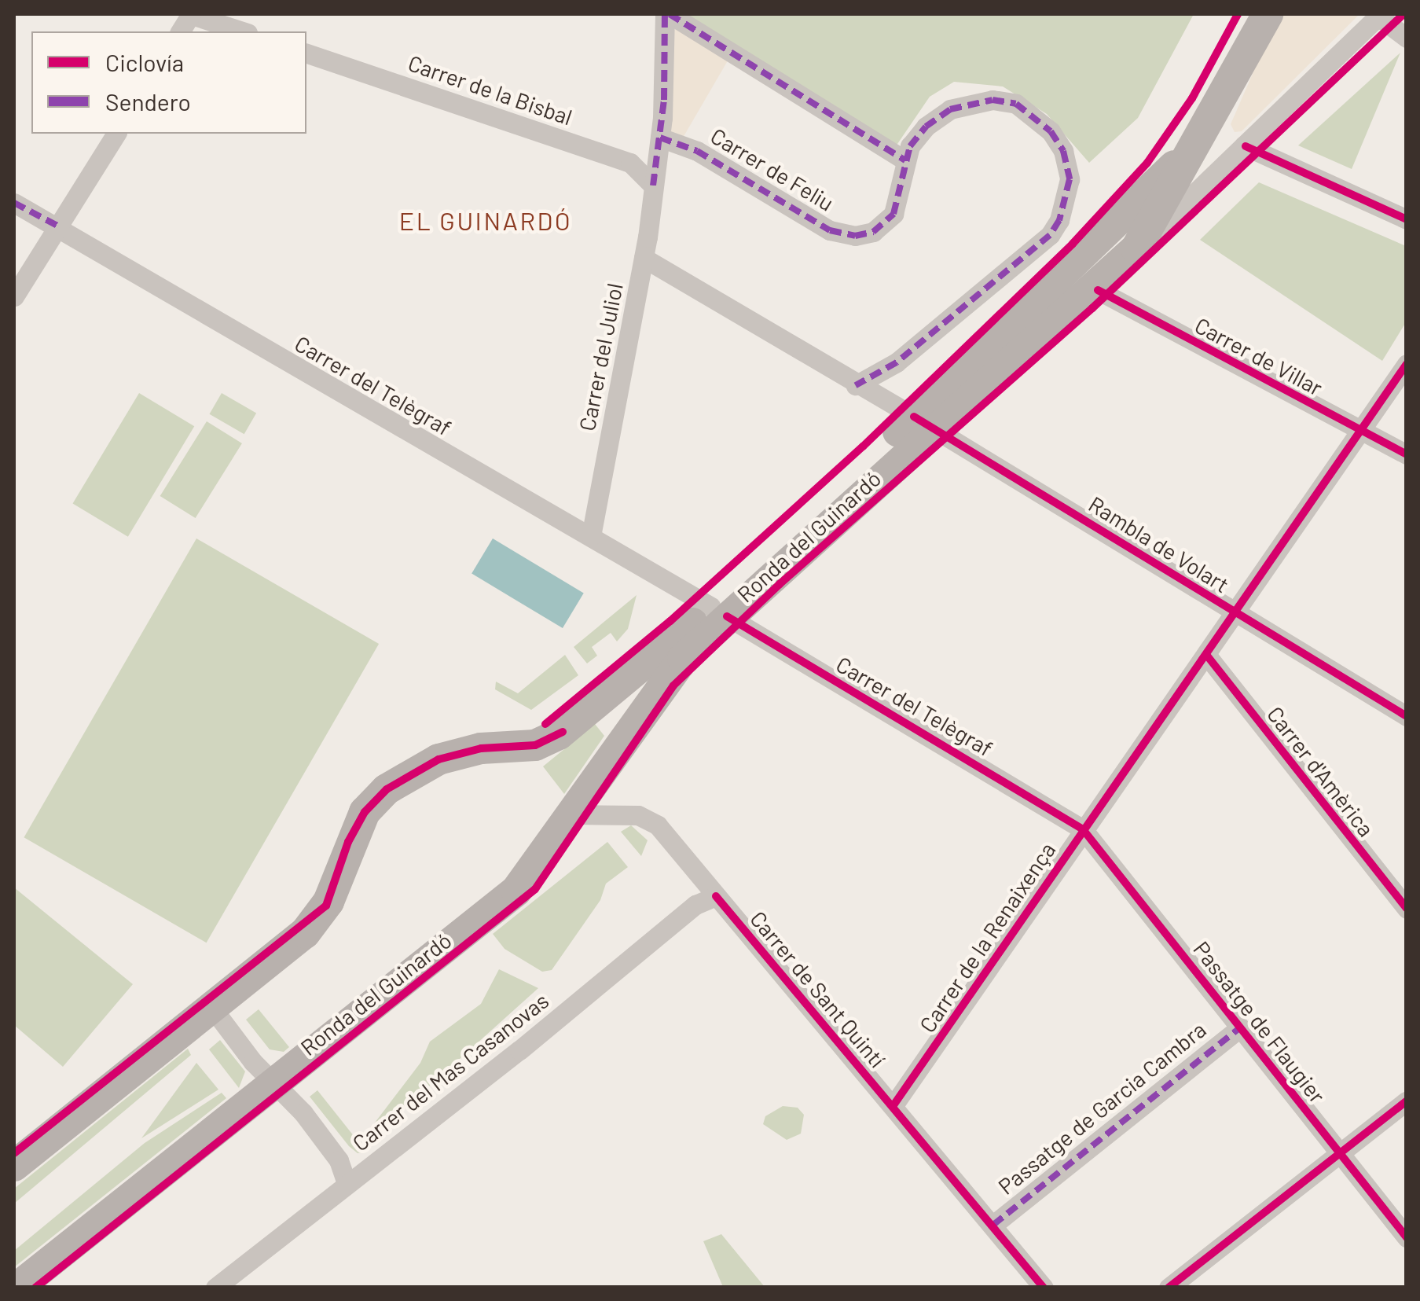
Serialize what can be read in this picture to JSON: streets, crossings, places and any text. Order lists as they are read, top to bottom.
{
  "streets": {
    "main road": ["Ronda del Guinardó"],
    "street": [
      "Carrer de la Bisbal",
      "Carrer de Feliu",
      "Carrer de Villar",
      "Carrer del Juliol",
      "Carrer del Telègraf",
      "Rambla de Volart",
      "Carrer d'Amèrica",
      "Carrer de la Renaixença",
      "Carrer de Sant Quintí",
      "Passatge de Flaugier",
      "Carrer del Mas Casanovas",
      "Passatge de Garcia Cambra"
    ]
  },
  "crossings": [
    ["Carrer de la Bisbal", "Carrer del Juliol"],
    ["Carrer de Feliu", "Carrer del Juliol"],
    ["Carrer de Feliu", "Rambla de Volart"],
    ["Carrer de Villar", "Ronda del Guinardó"],
    ["Carrer de Villar", "Carrer de la Renaixença"],
    ["Carrer del Juliol", "Carrer del Telègraf"],
    ["Carrer del Juliol", "Rambla de Volart"],
    ["Carrer del Telègraf", "Ronda del Guinardó"],
    ["Carrer del Telègraf", "Carrer de la Renaixença"],
    ["Carrer del Telègraf", "Passatge de Flaugier"],
    ["Ronda del Guinardó", "Rambla de Volart"],
    ["Ronda del Guinardó", "Carrer de Sant Quintí"],
    ["Rambla de Volart", "Carrer de la Renaixença"],
    ["Carrer d'Amèrica", "Carrer de la Renaixença"],
    ["Carrer de la Renaixença", "Carrer de Sant Quintí"],
    ["Carrer de la Renaixença", "Passatge de Flaugier"],
    ["Carrer de Sant Quintí", "Carrer del Mas Casanovas"],
    ["Carrer de Sant Quintí", "Passatge de Garcia Cambra"],
    ["Passatge de Flaugier", "Passatge de Garcia Cambra"]
  ],
  "districts": ["EL GUINARDÓ"],
  "legend": ["Ciclovía", "Sendero"]
}
